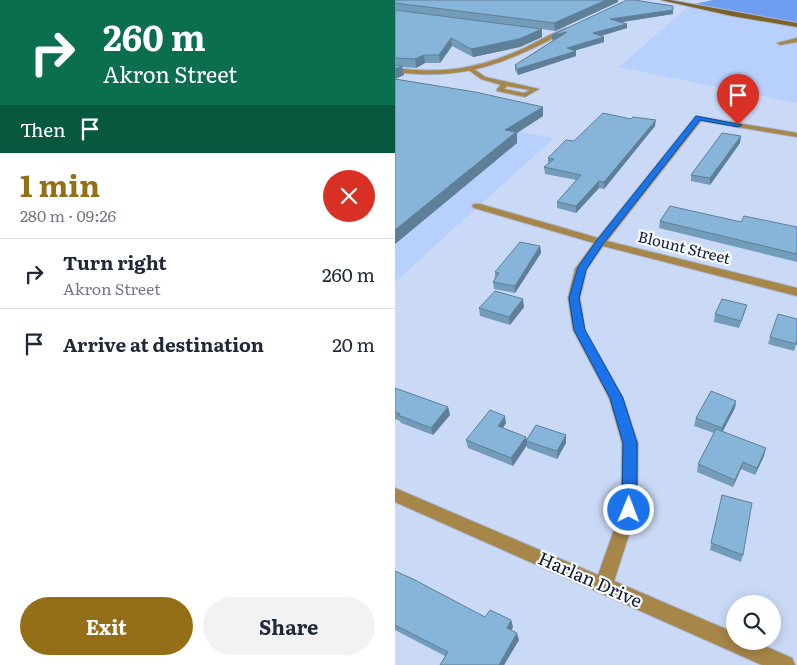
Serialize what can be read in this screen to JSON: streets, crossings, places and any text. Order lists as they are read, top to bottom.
{
  "streets": {
    "street": ["Blount Street", "Harlan Drive"]
  },
  "page": {
    "turn": ["260 m", "Akron Street"],
    "then": "Then",
    "heading": ["1 min", "280 m · 09:26"],
    "list": [
      {
        "name": "Turn right",
        "note": "Akron Street",
        "value": "260 m"
      },
      {
        "name": "Arrive at destination",
        "value": "20 m"
      }
    ],
    "buttons": ["Exit", "Share"]
  }
}
